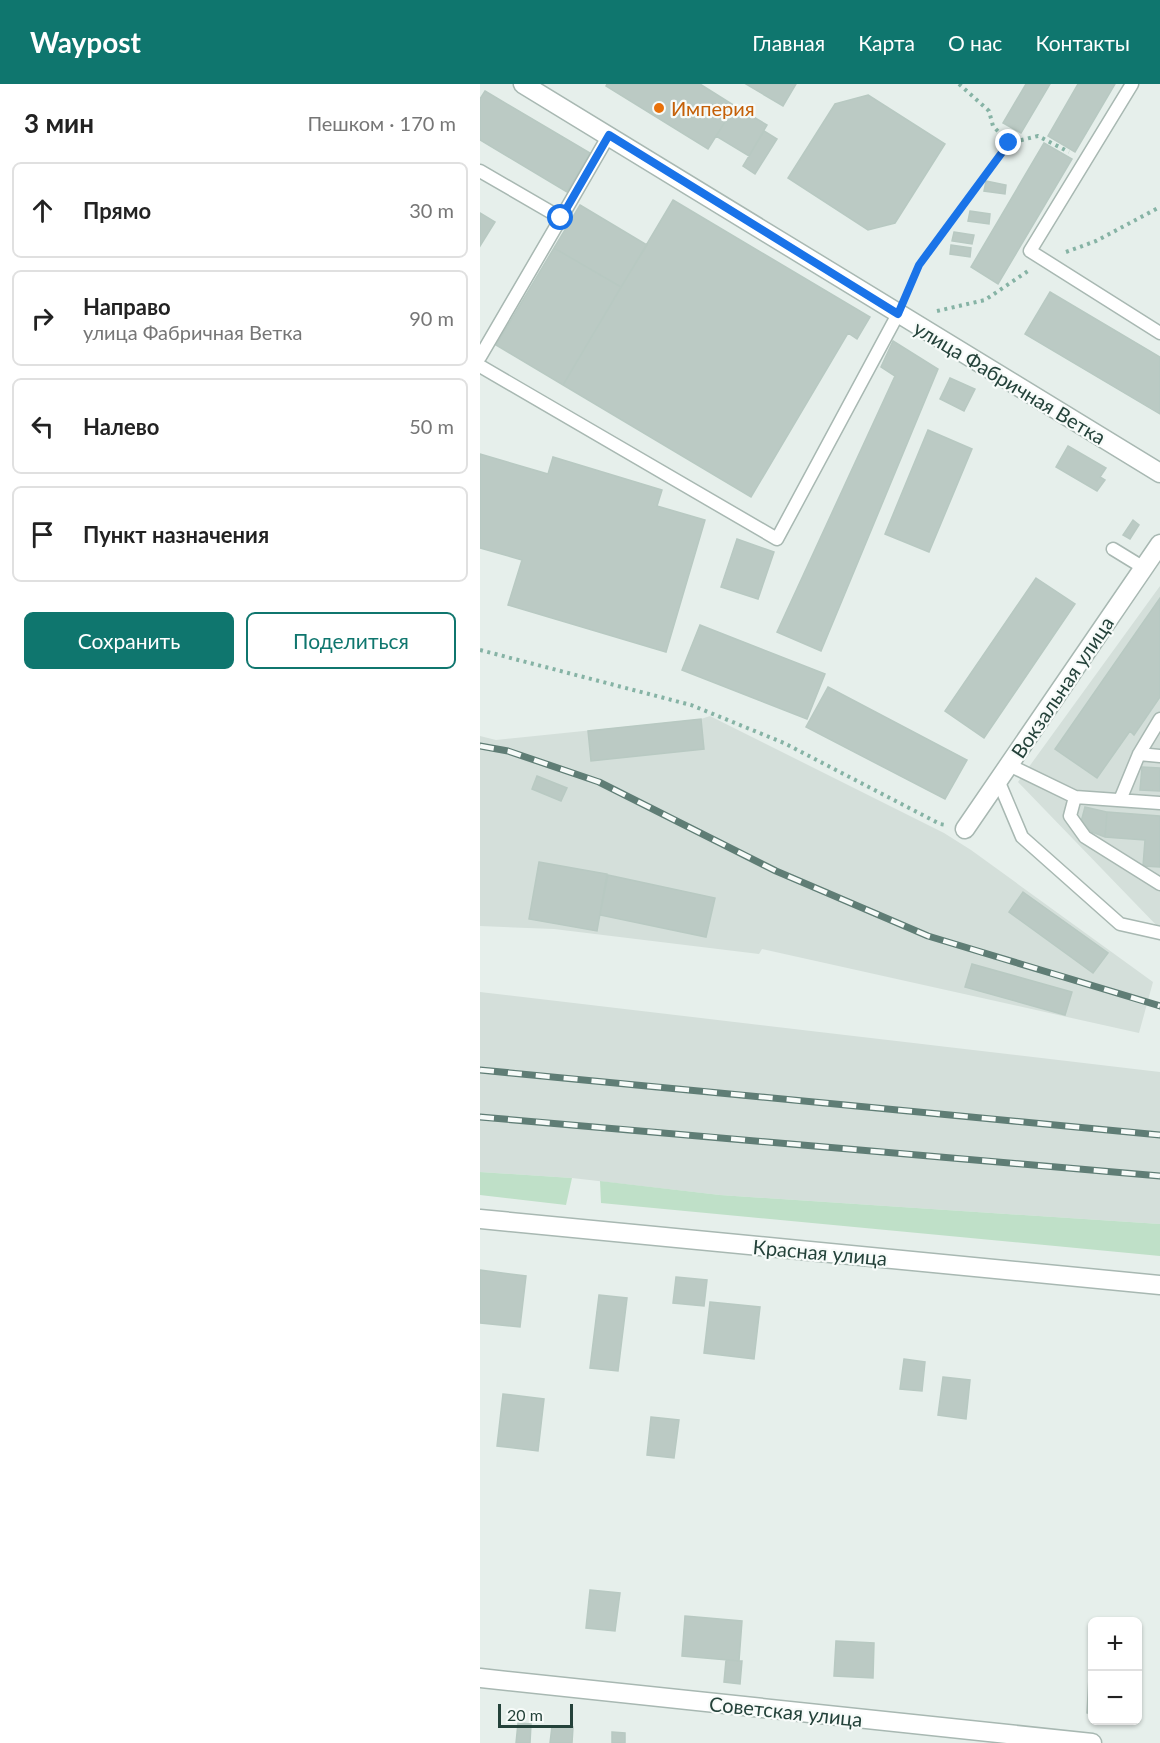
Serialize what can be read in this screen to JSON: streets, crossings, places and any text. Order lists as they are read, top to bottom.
{
  "streets": {
    "street": [
      "улица Фабричная Ветка",
      "Вокзальная улица",
      "Красная улица",
      "Советская улица"
    ]
  },
  "places": ["Империя"],
  "scale_bar": "20 m",
  "page": {
    "header": "Waypost",
    "nav": [
      "Главная",
      "Карта",
      "О нас",
      "Контакты"
    ],
    "heading": ["3 мин", "Пешком · 170 m"],
    "list": [
      ["Прямо", "30 m"],
      ["Направо", "улица Фабричная Ветка", "90 m"],
      ["Налево", "50 m"],
      "Пункт назначения"
    ],
    "buttons": ["Сохранить", "Поделиться"],
    "map_buttons": ["+", "−"],
    "scale": "20 m"
  }
}
